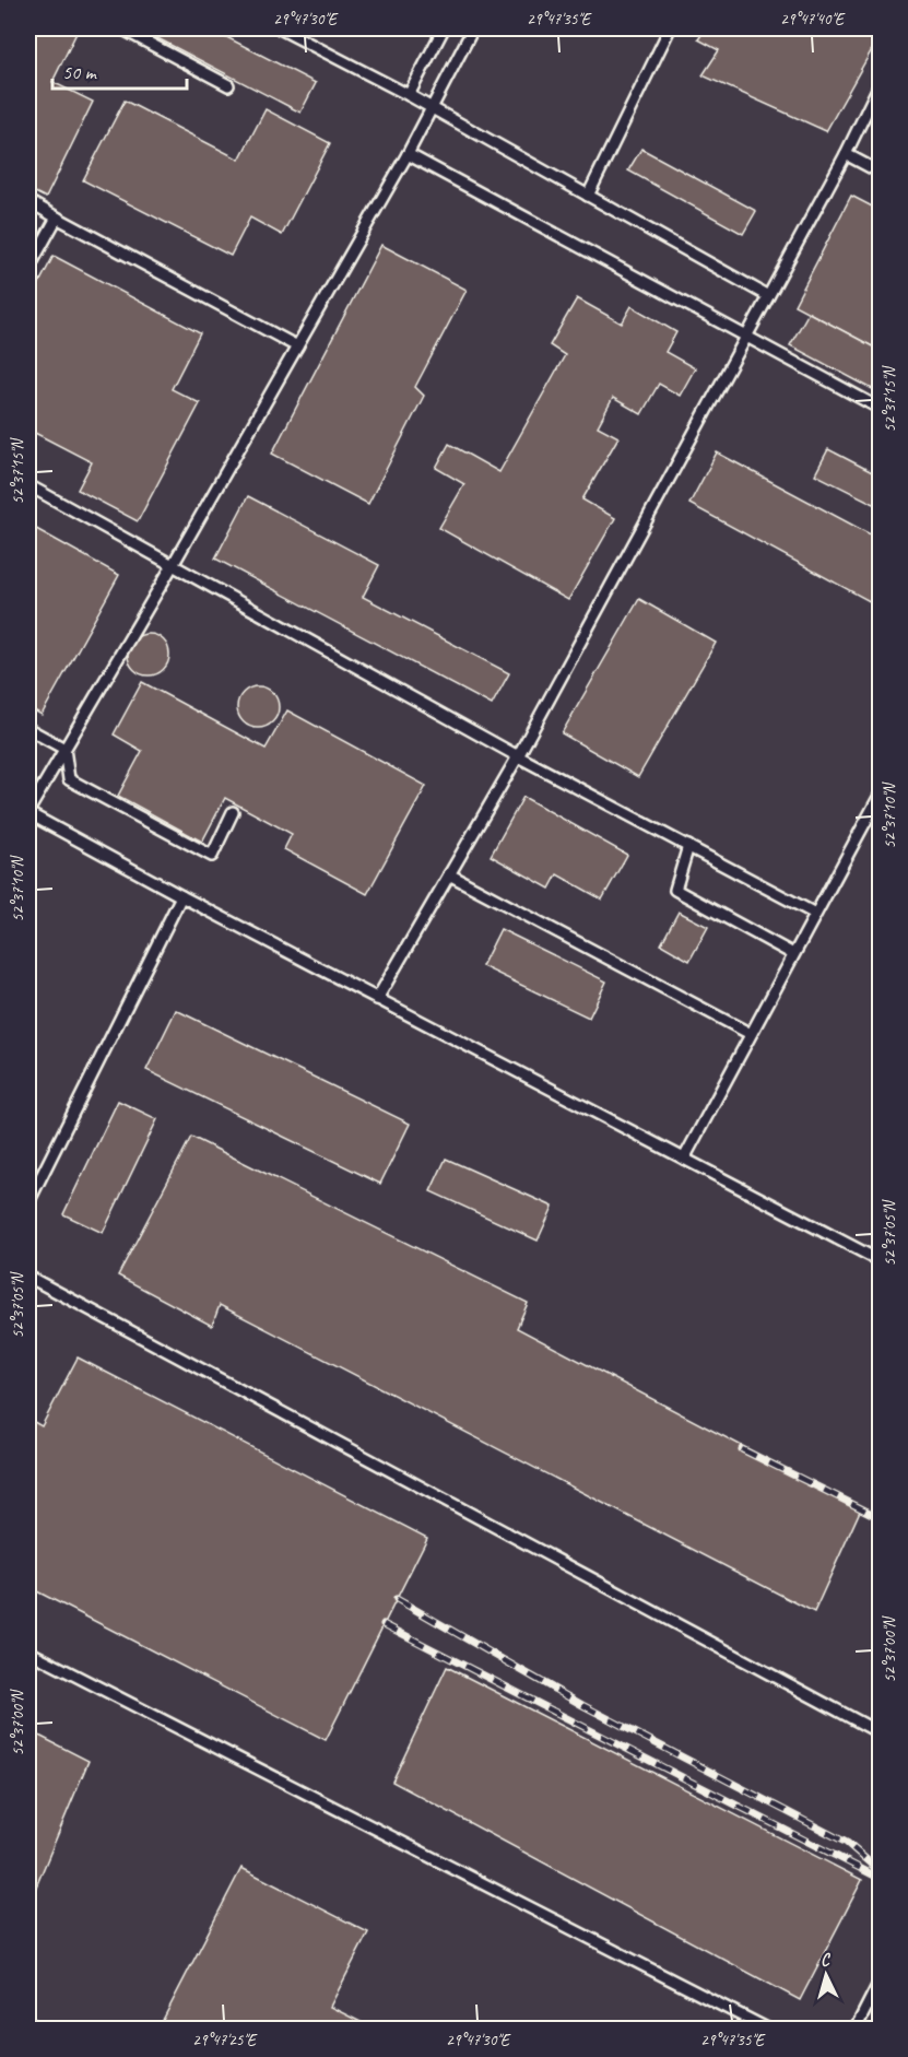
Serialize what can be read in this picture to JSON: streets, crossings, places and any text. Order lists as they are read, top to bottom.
{
  "scale_bar": "50 m",
  "north": "top",
  "coordinates": [
    "29°47'30\"E",
    "29°47'35\"E",
    "29°47'40\"E",
    "52°37'15\"N",
    "52°37'10\"N",
    "52°37'05\"N",
    "52°37'00\"N",
    "29°47'25\"E"
  ]
}
